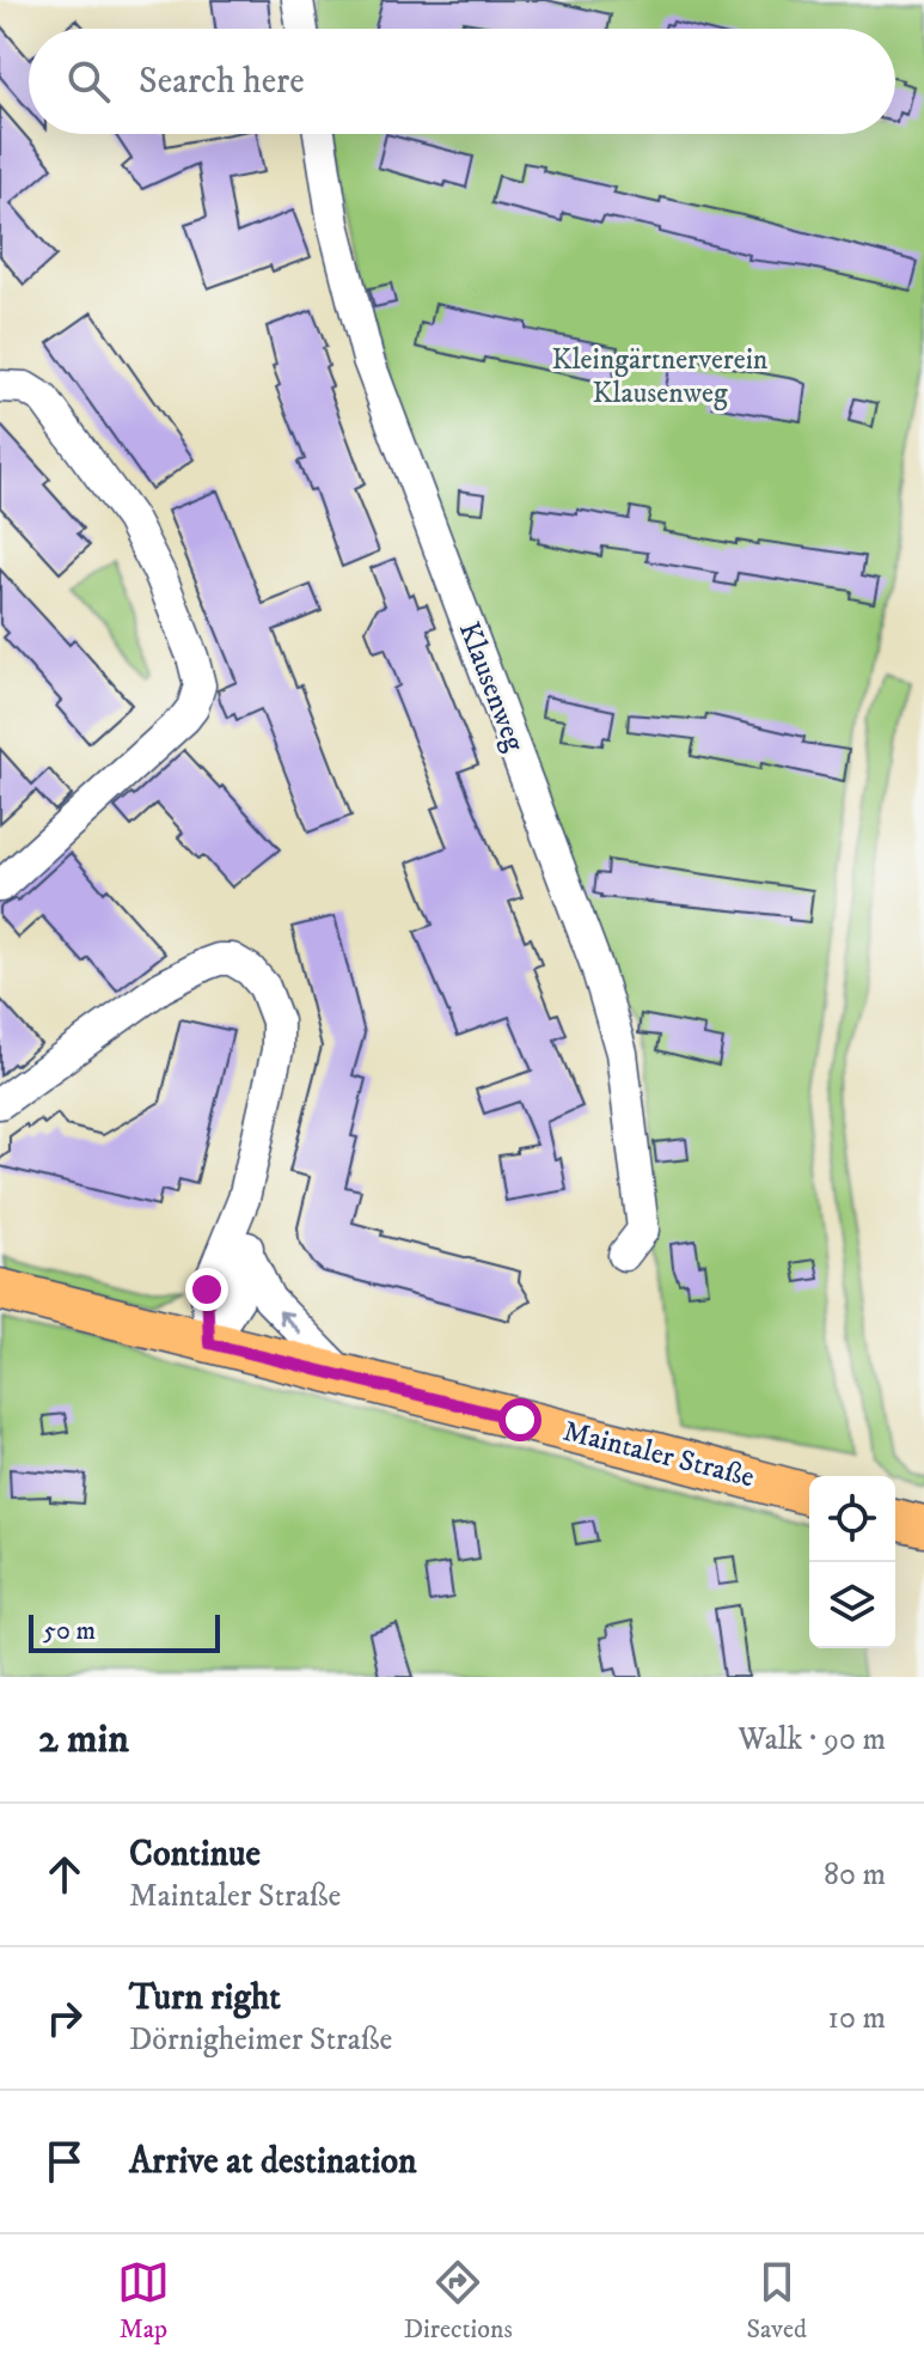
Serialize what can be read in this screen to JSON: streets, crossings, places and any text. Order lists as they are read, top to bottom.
{
  "streets": {
    "main road": ["Maintaler Straße"],
    "street": ["Klausenweg"]
  },
  "parks": ["Kleingärtnerverein Klausenweg"],
  "scale_bar": "50 m",
  "page": {
    "search": "Search here",
    "scale": "50 m",
    "heading": ["2 min", "Walk · 90 m"],
    "list": [
      ["Continue", "Maintaler Straße", "80 m"],
      ["Turn right", "Dörnigheimer Straße", "10 m"],
      "Arrive at destination"
    ],
    "nav": ["Map", "Directions", "Saved"]
  }
}
